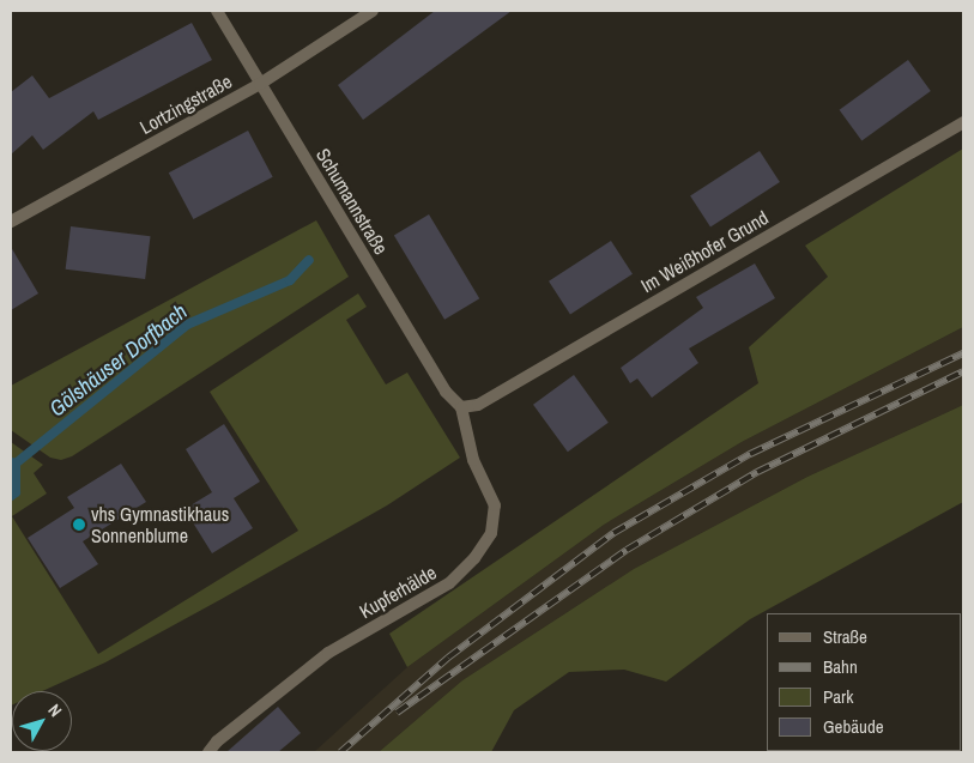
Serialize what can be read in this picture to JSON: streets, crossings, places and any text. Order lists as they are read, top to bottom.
{
  "streets": {
    "street": [
      "Lortzingstraße",
      "Schumannstraße",
      "Im Weißhofer Grund",
      "Kupferhälde"
    ]
  },
  "crossings": [
    ["Lortzingstraße", "Schumannstraße"],
    ["Schumannstraße", "Im Weißhofer Grund"],
    ["Schumannstraße", "Kupferhälde"],
    ["Im Weißhofer Grund", "Kupferhälde"]
  ],
  "water": ["Gölshäuser Dorfbach"],
  "places": ["vhs Gymnastikhaus Sonnenblume"],
  "legend": [
    "Straße",
    "Bahn",
    "Park",
    "Gebäude"
  ],
  "north": "top right"
}
